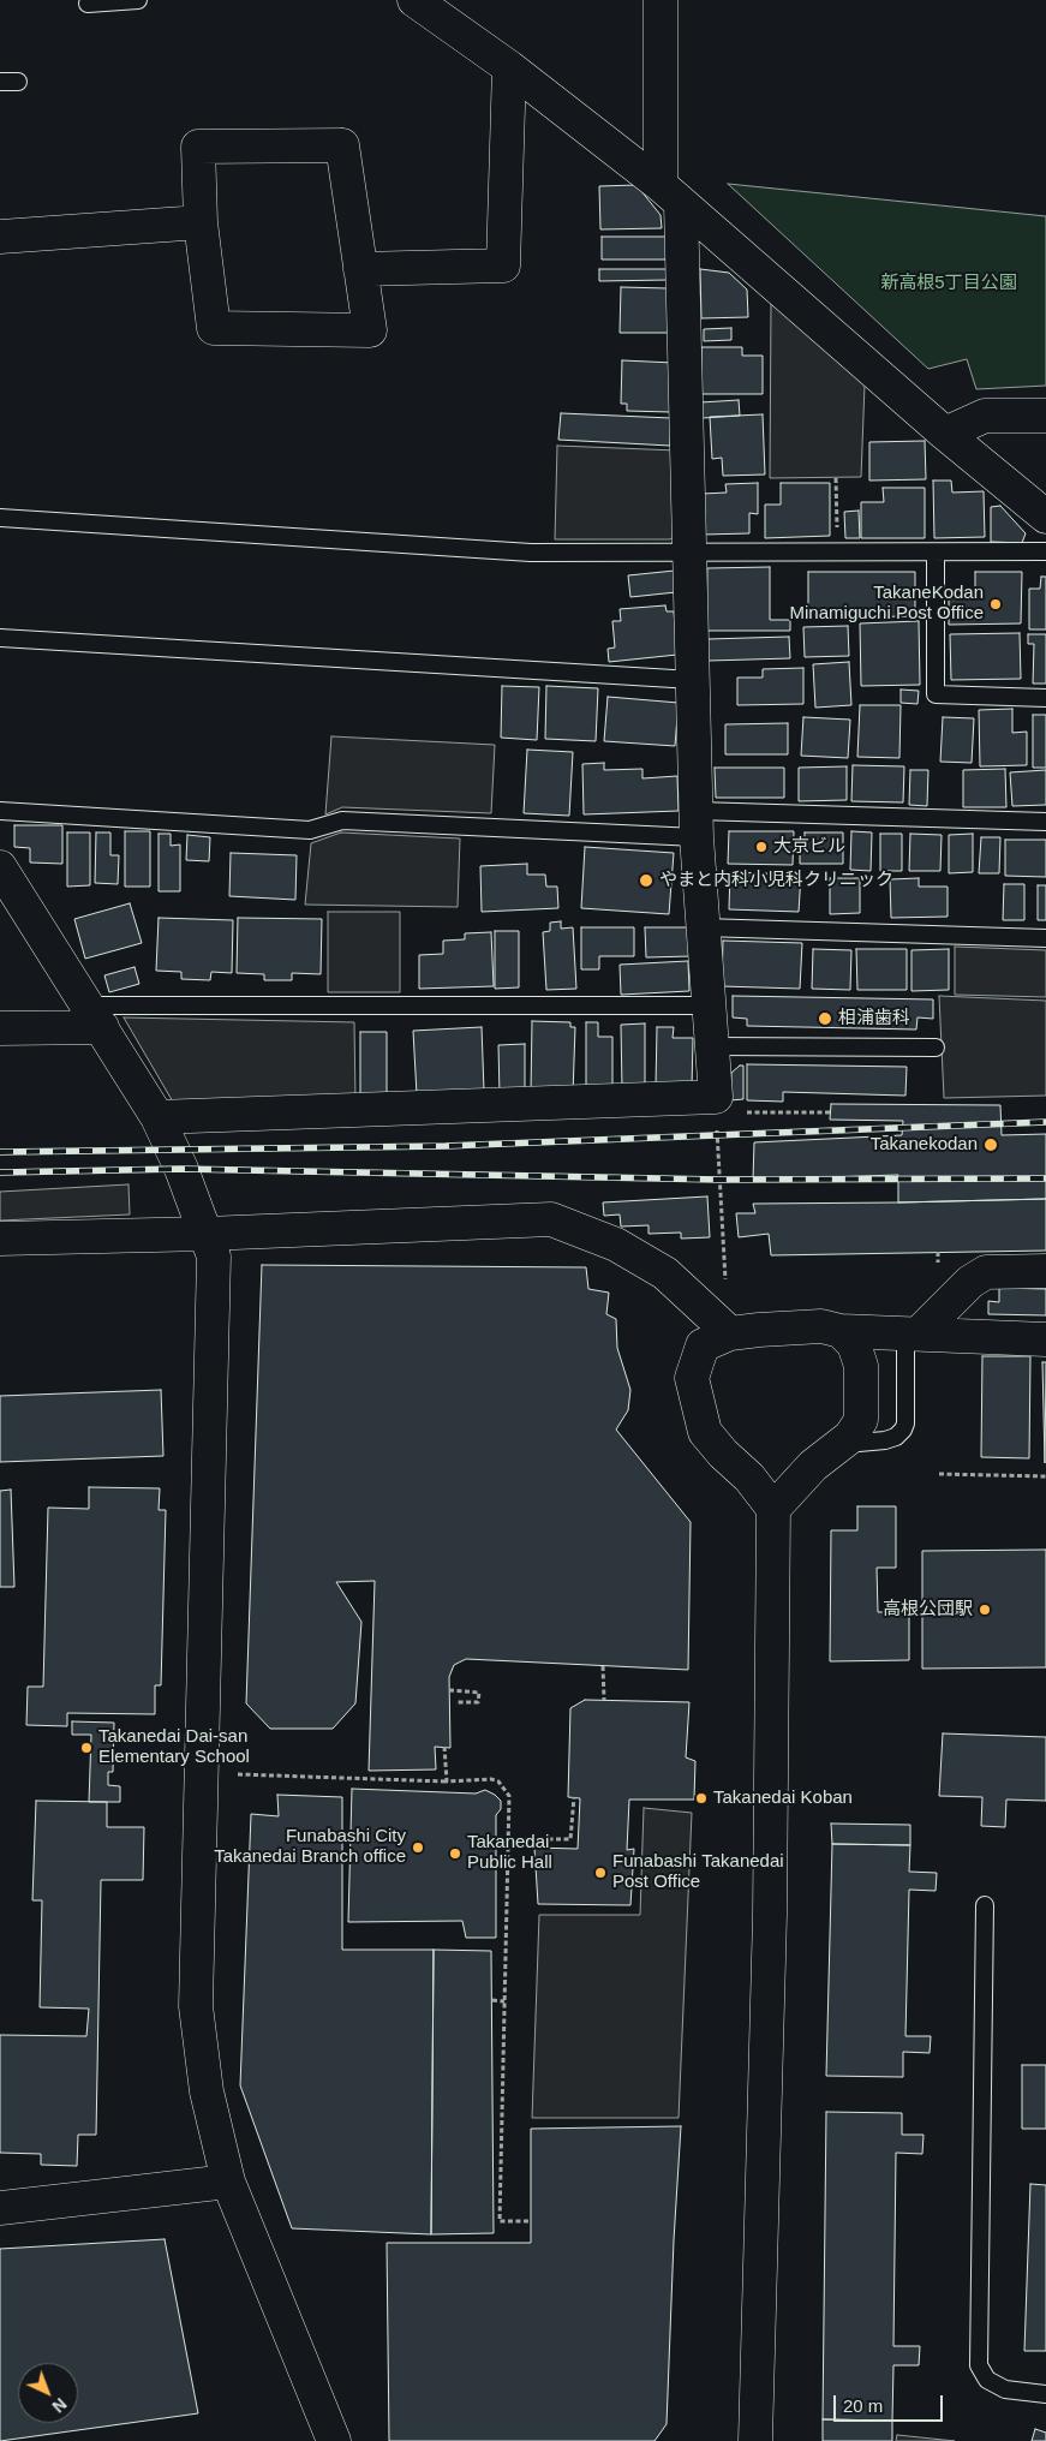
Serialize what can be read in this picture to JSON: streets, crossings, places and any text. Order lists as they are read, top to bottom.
{
  "parks": ["新高根5丁目公園"],
  "places": [
    "TakaneKodan Minamiguchi Post Office",
    "大京ビル",
    "やまと内科小児科クリニック",
    "相浦歯科",
    "Takanekodan",
    "高根公団駅",
    "Takanedai Dai-san Elementary School",
    "Takanedai Koban",
    "Funabashi City Takanedai Branch office",
    "Takanedai Public Hall",
    "Funabashi Takanedai Post Office"
  ],
  "scale_bar": "20 m",
  "north": "bottom right"
}
